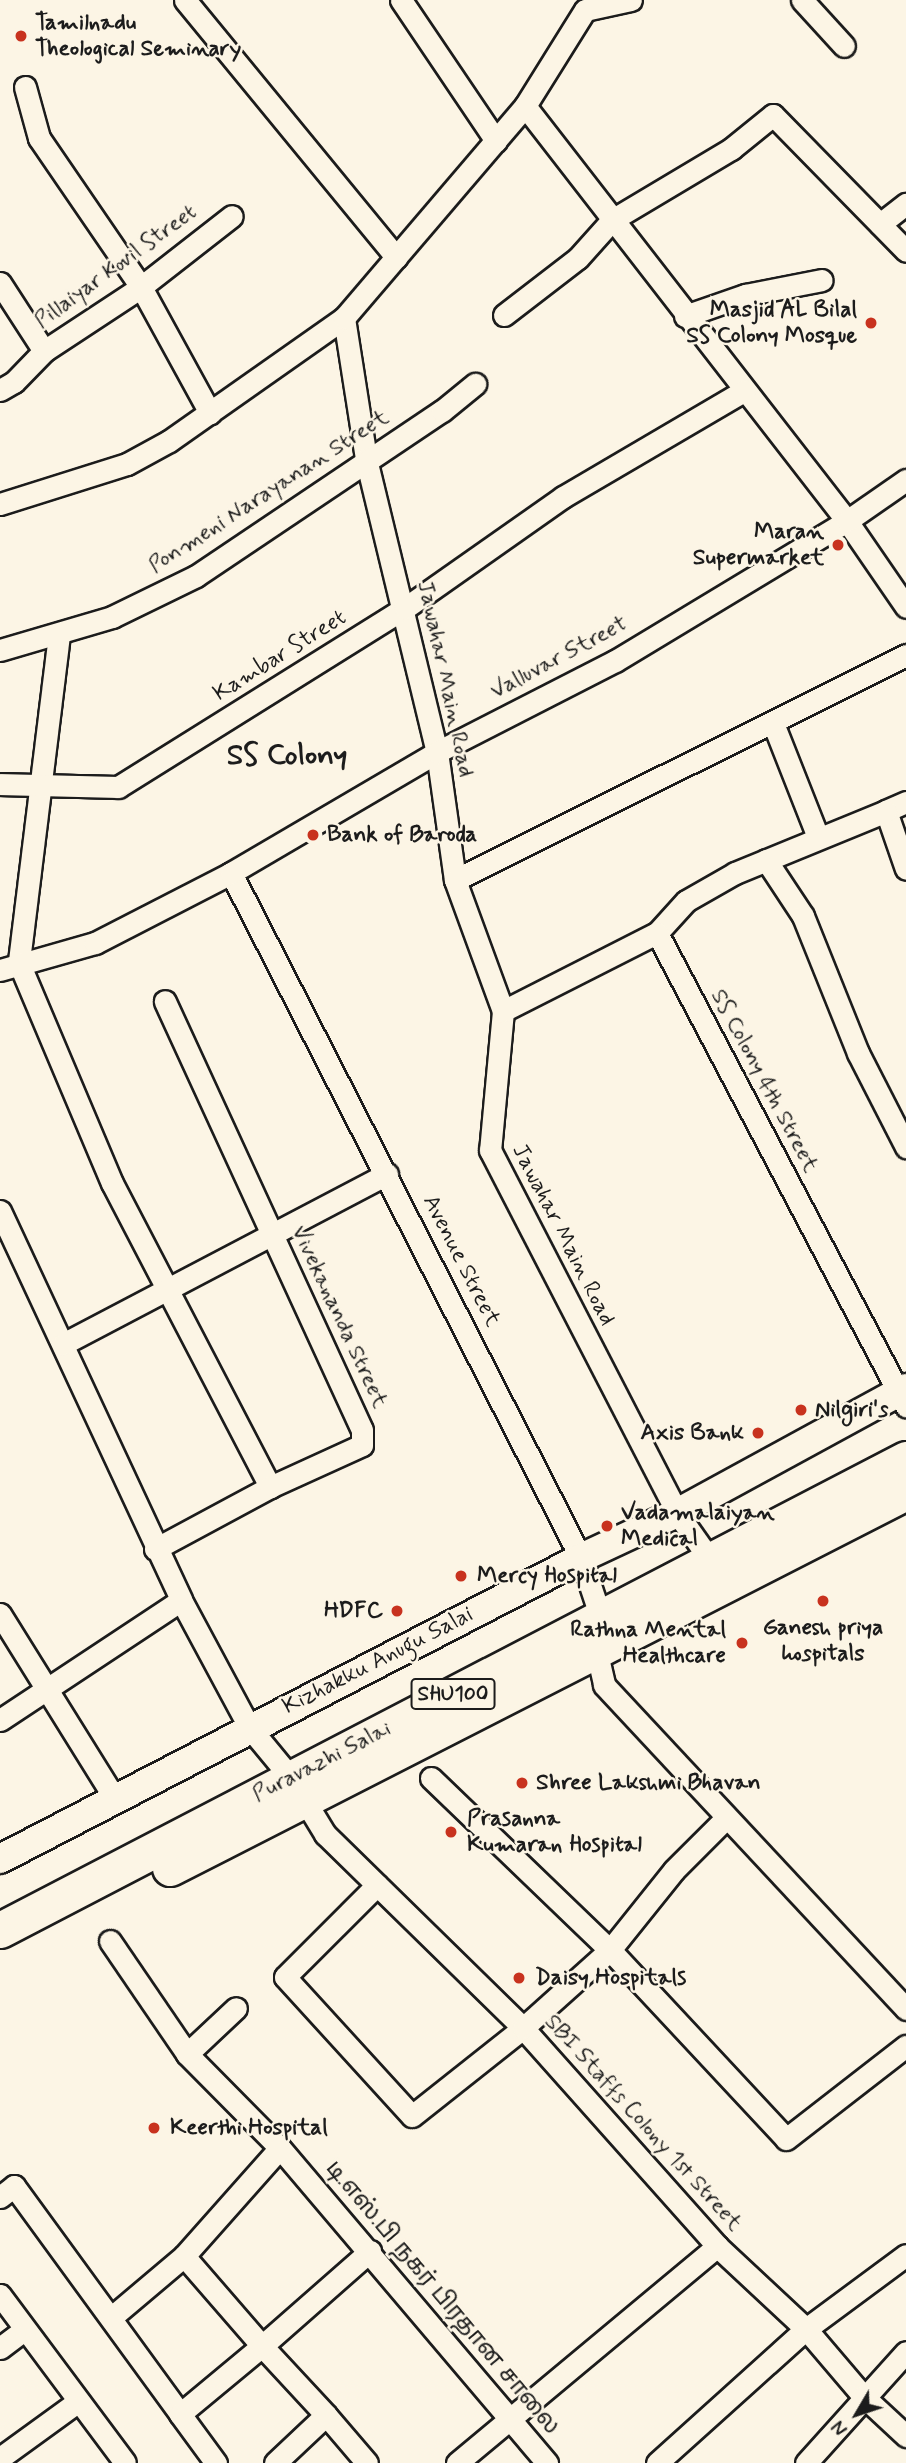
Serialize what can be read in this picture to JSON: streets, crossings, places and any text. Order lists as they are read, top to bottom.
{
  "streets": {
    "main road": ["SHU100", "Puravazhi Salai"],
    "street": [
      "Pillaiyar Kovil Street",
      "Ponmeni Narayanan Street",
      "Kambar Street",
      "Valluvar Street",
      "Jawahar Main Road",
      "SS Colony 4th Street",
      "Avenue Street",
      "Vivekananda Street",
      "Kizhakku Anugu Salai",
      "SBI Staffs Colony 1st Street",
      "டி.எஸ்.பி நகர் பிரதான சாலை"
    ]
  },
  "crossings": [
    ["Ponmeni Narayanan Street", "Jawahar Main Road"],
    ["Kambar Street", "Jawahar Main Road"],
    ["Valluvar Street", "Jawahar Main Road"],
    ["Valluvar Street", "Avenue Street"],
    ["Jawahar Main Road", "Kizhakku Anugu Salai"],
    ["Jawahar Main Road", "Puravazhi Salai"],
    ["SS Colony 4th Street", "Kizhakku Anugu Salai"],
    ["Avenue Street", "Kizhakku Anugu Salai"],
    ["Avenue Street", "Puravazhi Salai"],
    ["Vivekananda Street", "SBI Staffs Colony 1st Street"],
    ["Kizhakku Anugu Salai", "SBI Staffs Colony 1st Street"],
    ["Puravazhi Salai", "SBI Staffs Colony 1st Street"]
  ],
  "districts": ["SS Colony"],
  "places": [
    "Tamilnadu Theological Seminary",
    "Masjid AL Bilal SS Colony Mosque",
    "Maran Supermarket",
    "Bank of Baroda",
    "Nilgiri's",
    "Axis Bank",
    "Vadamalaiyan Medical",
    "Mercy Hospital",
    "Ganesh priya hospitals",
    "HDFC",
    "Rathna Mental Healthcare",
    "Shree Lakshmi Bhavan",
    "Prasanna Kumaran Hospital",
    "Daisy Hospitals",
    "Keerthi Hospital"
  ],
  "north": "bottom left"
}
